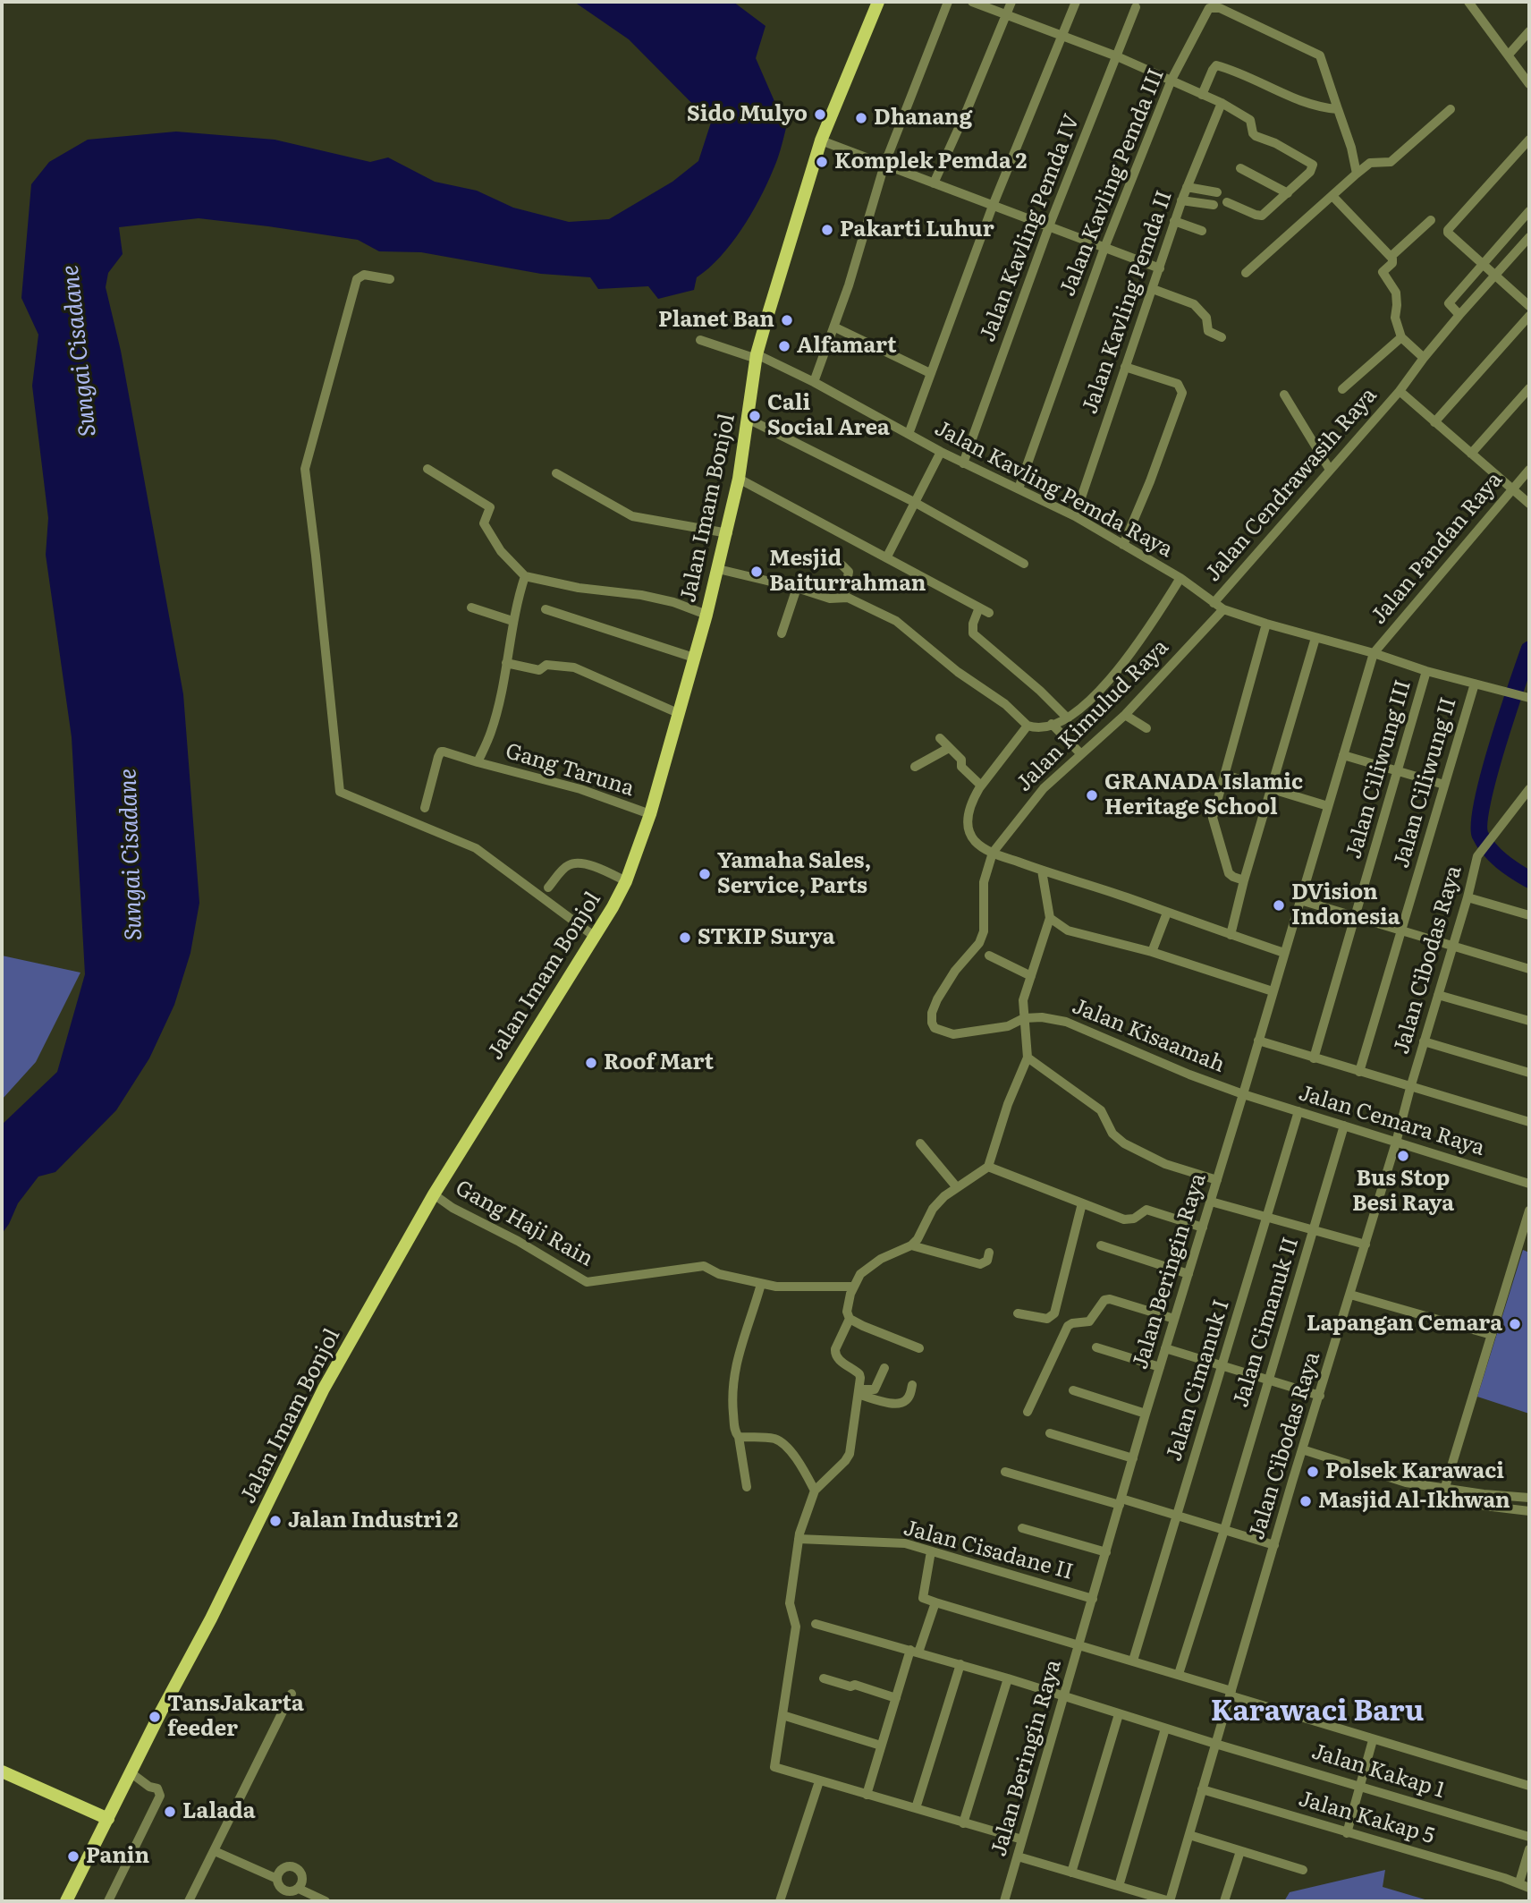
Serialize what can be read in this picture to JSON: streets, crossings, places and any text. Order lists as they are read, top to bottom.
{
  "streets": {
    "main road": ["Jalan Imam Bonjol"],
    "street": [
      "Jalan Kavling Pemda III",
      "Jalan Kavling Pemda IV",
      "Jalan Kavling Pemda II",
      "Jalan Cendrawasih Raya",
      "Jalan Kavling Pemda Raya",
      "Jalan Pandan Raya",
      "Jalan Kimulud Raya",
      "Jalan Ciliwung III",
      "Gang Taruna",
      "Jalan Ciliwung II",
      "Jalan Cibodas Raya",
      "Jalan Kisaamah",
      "Jalan Cemara Raya",
      "Gang Haji Rain",
      "Jalan Beringin Raya",
      "Jalan Cimanuk II",
      "Jalan Cimanuk I",
      "Jalan Cisadane II",
      "Jalan Kakap 1",
      "Jalan Kakap 5"
    ]
  },
  "crossings": [
    ["Jalan Kavling Pemda III", "Jalan Kavling Pemda Raya"],
    ["Jalan Kavling Pemda IV", "Jalan Kavling Pemda Raya"],
    ["Jalan Kavling Pemda II", "Jalan Kavling Pemda Raya"],
    ["Jalan Cendrawasih Raya", "Jalan Kavling Pemda Raya"],
    ["Jalan Cendrawasih Raya", "Jalan Pandan Raya"],
    ["Jalan Kavling Pemda Raya", "Jalan Imam Bonjol"],
    ["Jalan Kavling Pemda Raya", "Jalan Pandan Raya"],
    ["Jalan Kavling Pemda Raya", "Jalan Kimulud Raya"],
    ["Jalan Kavling Pemda Raya", "Jalan Ciliwung III"],
    ["Jalan Kavling Pemda Raya", "Jalan Ciliwung II"],
    ["Jalan Kavling Pemda Raya", "Jalan Beringin Raya"],
    ["Jalan Imam Bonjol", "Gang Taruna"],
    ["Jalan Imam Bonjol", "Gang Haji Rain"],
    ["Jalan Pandan Raya", "Jalan Beringin Raya"],
    ["Jalan Kimulud Raya", "Jalan Kisaamah"],
    ["Jalan Cibodas Raya", "Jalan Cemara Raya"],
    ["Jalan Cibodas Raya", "Jalan Kakap 1"],
    ["Jalan Cibodas Raya", "Jalan Kakap 5"],
    ["Jalan Kisaamah", "Jalan Cemara Raya"],
    ["Jalan Kisaamah", "Jalan Beringin Raya"],
    ["Jalan Cemara Raya", "Jalan Beringin Raya"],
    ["Jalan Cemara Raya", "Jalan Cimanuk II"],
    ["Jalan Cemara Raya", "Jalan Cimanuk I"],
    ["Jalan Beringin Raya", "Jalan Cisadane II"],
    ["Jalan Beringin Raya", "Jalan Kakap 1"]
  ],
  "districts": ["Karawaci Baru"],
  "water": ["Sungai Cisadane"],
  "places": [
    "Sido Mulyo",
    "Dhanang",
    "Komplek Pemda 2",
    "Pakarti Luhur",
    "Planet Ban",
    "Alfamart",
    "Cali Social Area",
    "Mesjid Baiturrahman",
    "GRANADA Islamic Heritage School",
    "Yamaha Sales, Service, Parts",
    "DVision Indonesia",
    "STKIP Surya",
    "Roof Mart",
    "Bus Stop Besi Raya",
    "Lapangan Cemara",
    "Polsek Karawaci",
    "Masjid Al-Ikhwan",
    "Jalan Industri 2",
    "TansJakarta feeder",
    "Lalada",
    "Panin"
  ]
}
